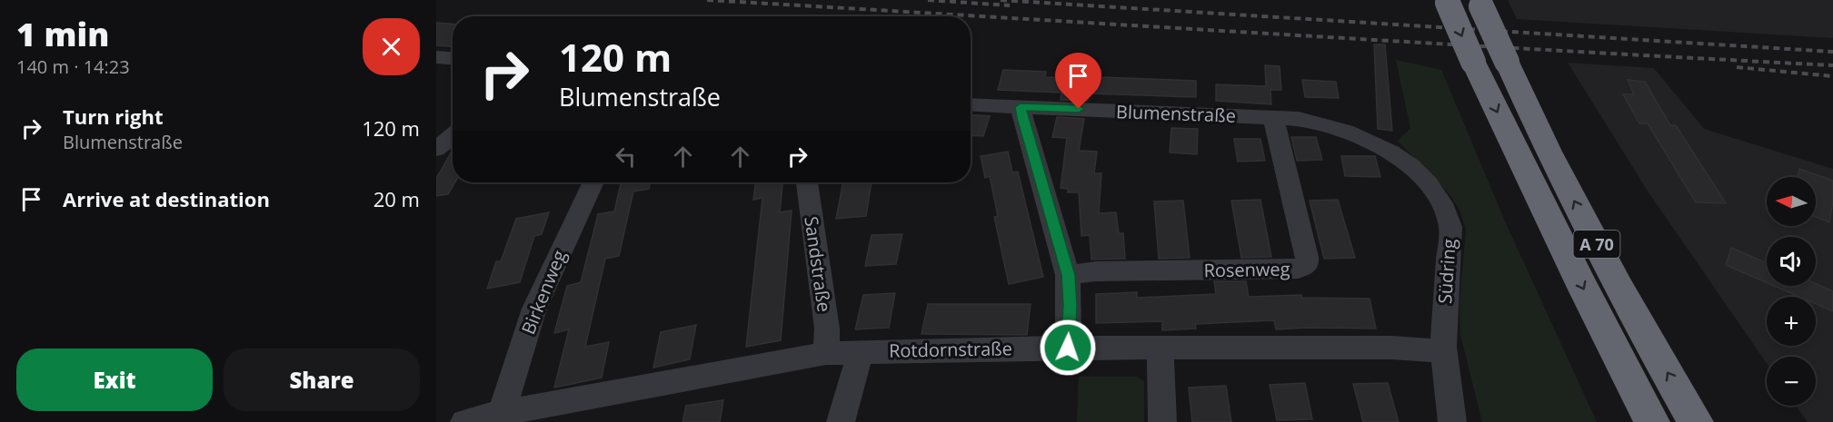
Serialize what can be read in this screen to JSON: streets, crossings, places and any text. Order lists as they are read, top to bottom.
{
  "streets": {
    "highway": ["A 70"],
    "street": [
      "Blumenstraße",
      "Sandstraße",
      "Rosenweg",
      "Südring",
      "Birkenweg",
      "Rotdornstraße"
    ]
  },
  "crossings": [
    ["Blumenstraße", "Rosenweg"],
    ["Blumenstraße", "Südring"],
    ["Sandstraße", "Rotdornstraße"],
    ["Südring", "Rotdornstraße"],
    ["Birkenweg", "Rotdornstraße"]
  ],
  "north": "left",
  "page": {
    "heading": ["1 min", "140 m · 14:23"],
    "turn": ["120 m", "Blumenstraße"],
    "list": [
      {
        "name": "Turn right",
        "note": "Blumenstraße",
        "value": "120 m"
      },
      {
        "name": "Arrive at destination",
        "value": "20 m"
      }
    ],
    "map_buttons": ["+", "−"],
    "buttons": ["Exit", "Share"]
  }
}
